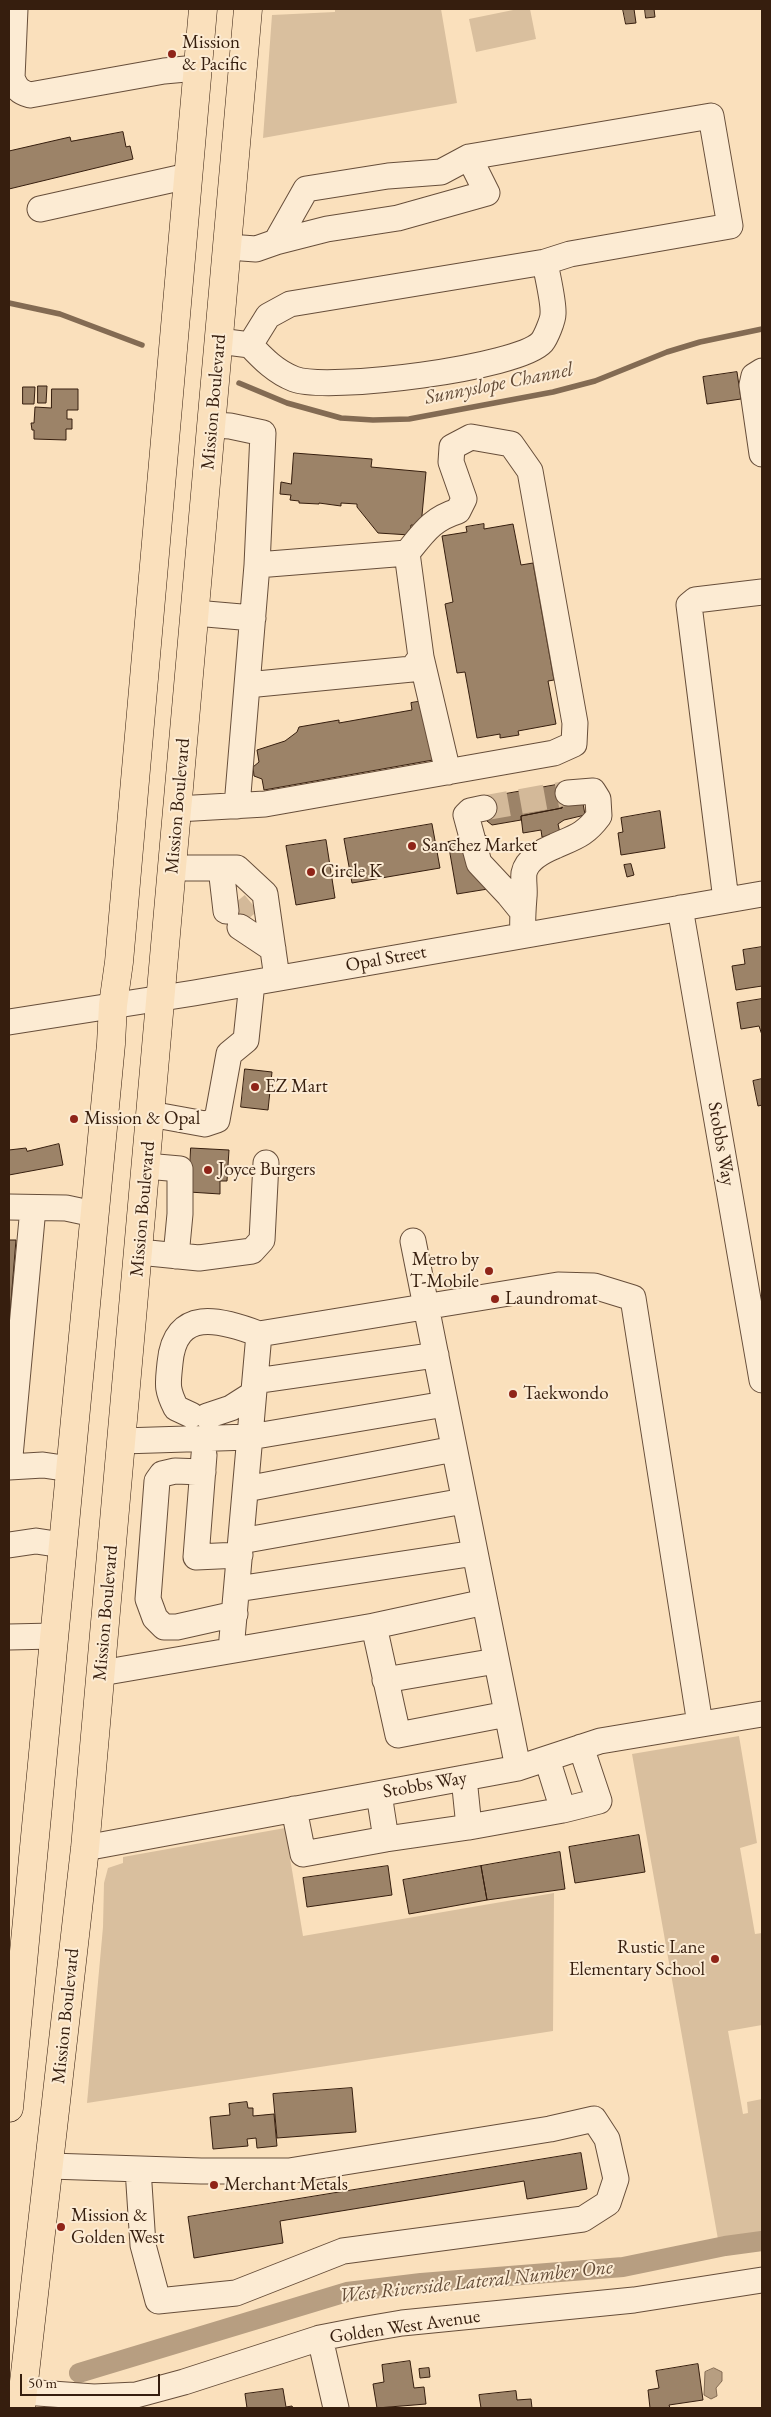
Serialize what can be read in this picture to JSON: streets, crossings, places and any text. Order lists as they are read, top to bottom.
{
  "streets": {
    "main road": ["Mission Boulevard"],
    "street": ["Opal Street", "Stobbs Way", "Golden West Avenue"]
  },
  "crossings": [
    ["Mission Boulevard", "Opal Street"],
    ["Mission Boulevard", "Stobbs Way"],
    ["Mission Boulevard", "Golden West Avenue"],
    ["Opal Street", "Stobbs Way"]
  ],
  "water": ["Sunnyslope Channel", "West Riverside Lateral Number One"],
  "places": [
    "Mission & Pacific",
    "Sanchez Market",
    "Circle K",
    "EZ Mart",
    "Mission & Opal",
    "Joyce Burgers",
    "Metro by T-Mobile",
    "Laundromat",
    "Taekwondo",
    "Rustic Lane Elementary School",
    "Merchant Metals",
    "Mission & Golden West"
  ],
  "scale_bar": "50 m"
}
